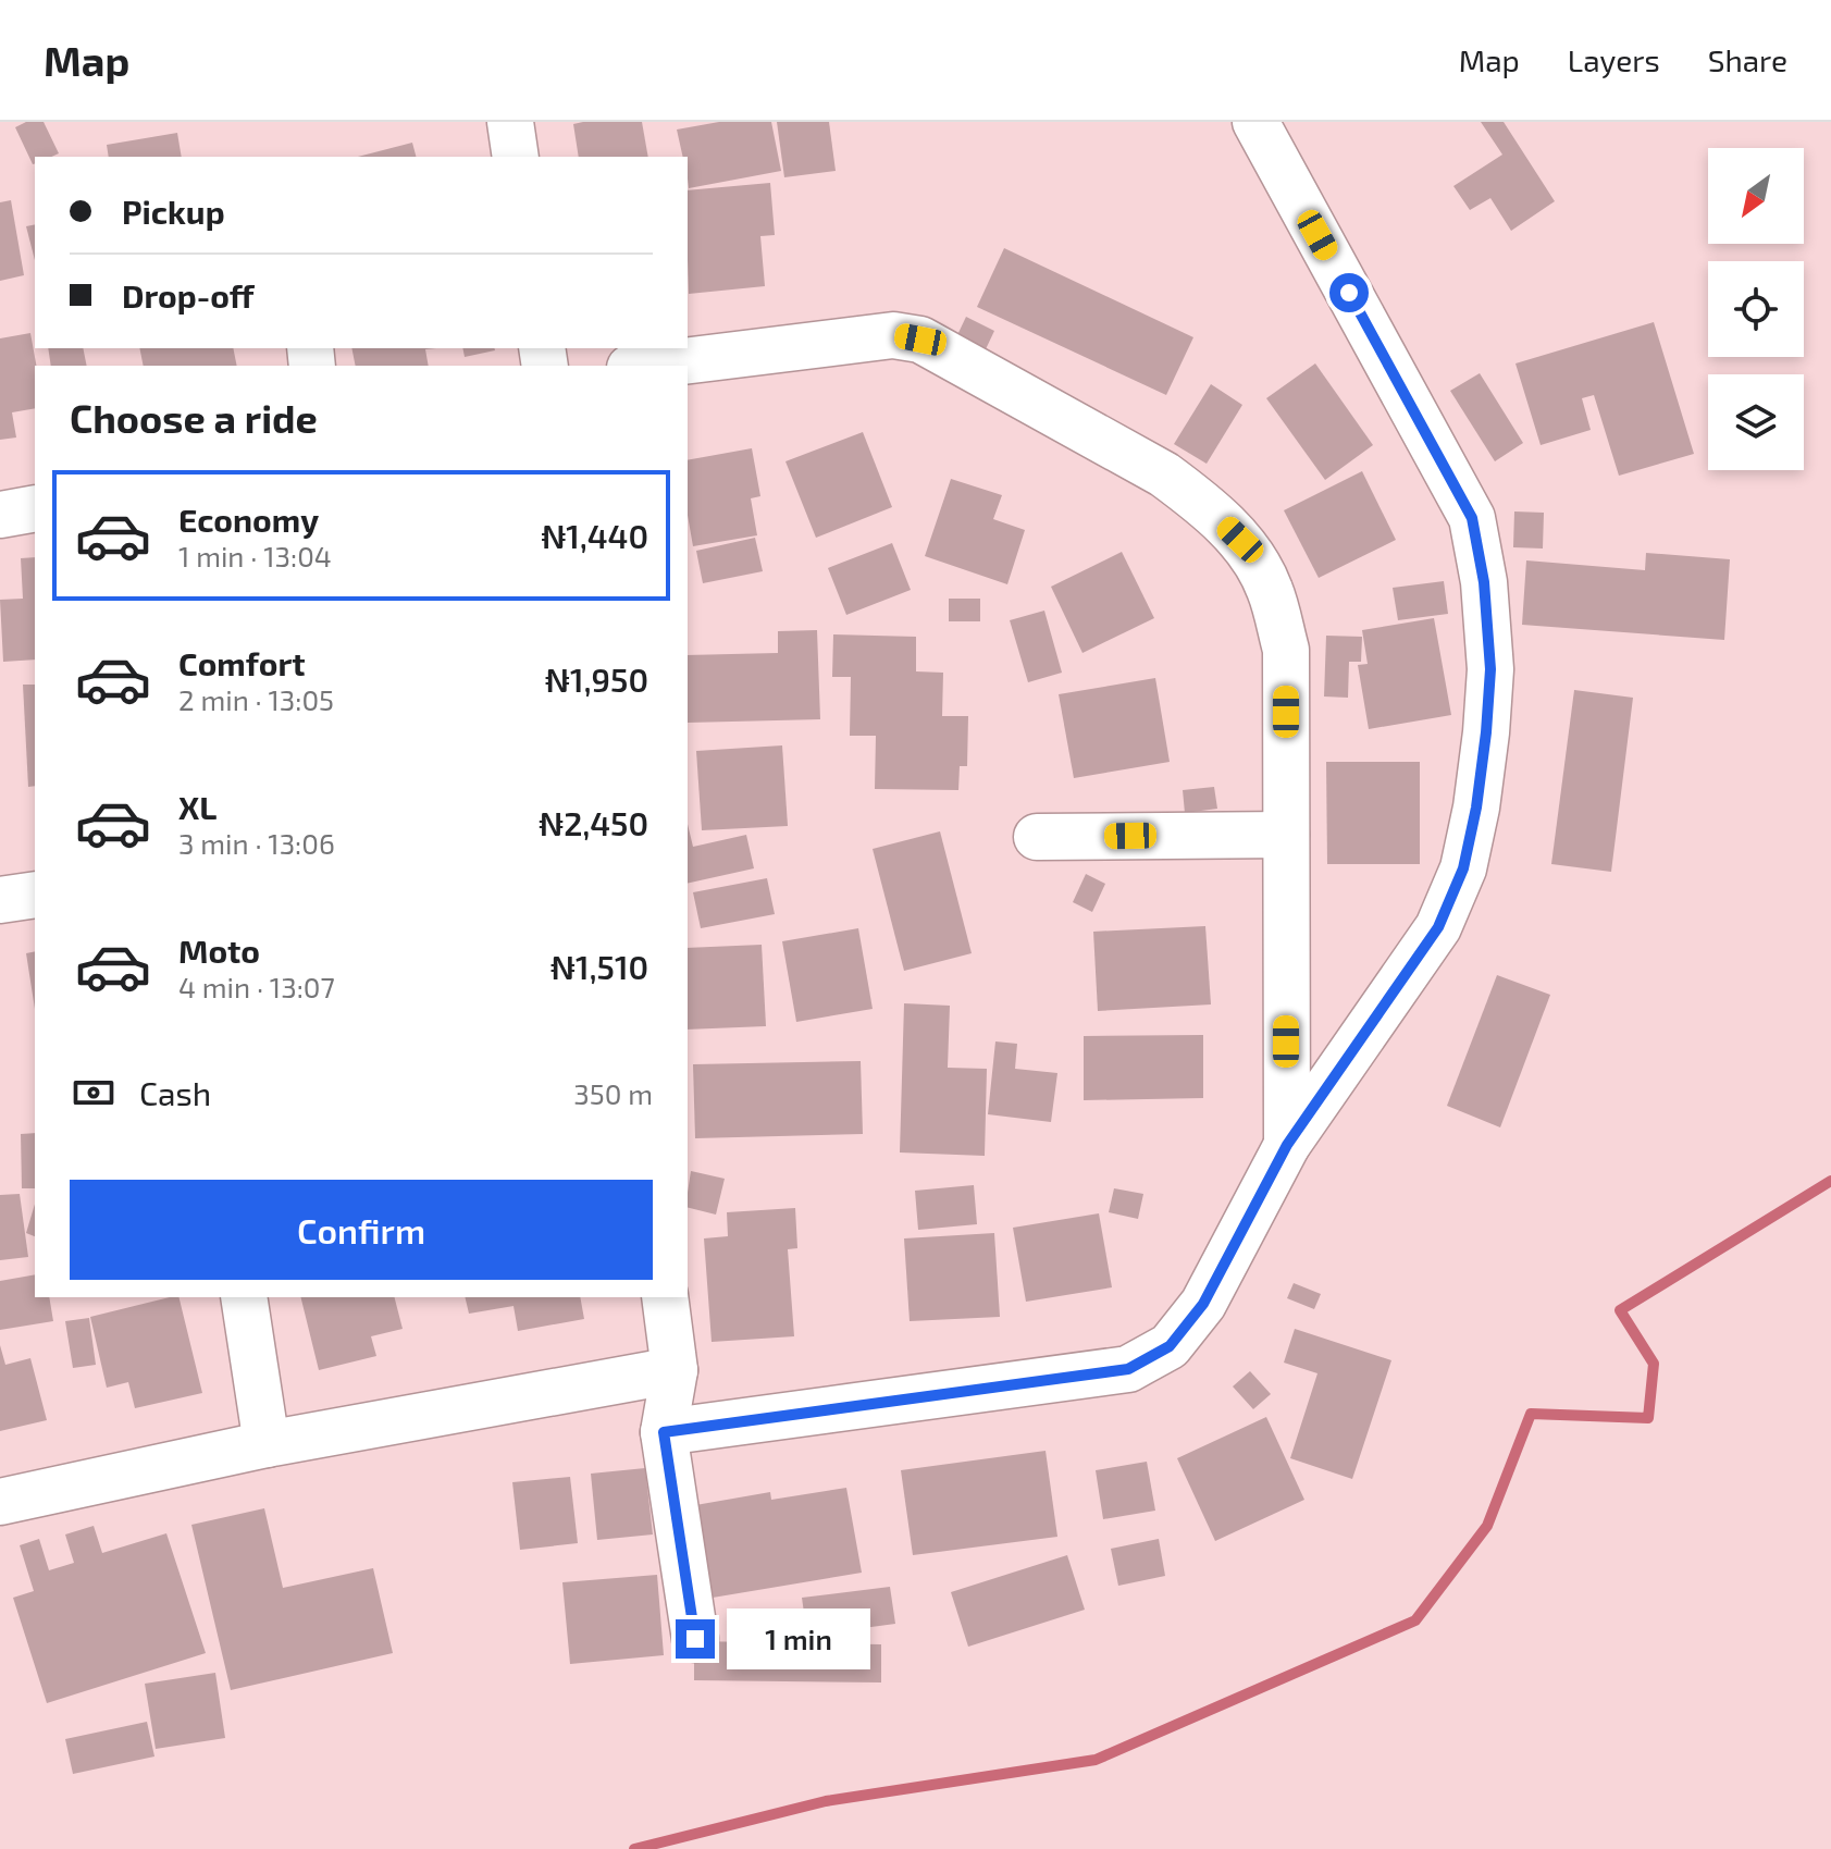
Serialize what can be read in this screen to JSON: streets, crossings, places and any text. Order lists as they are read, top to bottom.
{
  "north": "bottom left",
  "page": {
    "header": "Map",
    "nav": ["Map", "Layers", "Share"],
    "banner": ["Pickup", "Drop-off"],
    "heading": "Choose a ride",
    "list": [
      {
        "name": "Economy",
        "note": "1 min · 13:04",
        "value": "₦1,440"
      },
      {
        "name": "Comfort",
        "note": "2 min · 13:05",
        "value": "₦1,950"
      },
      {
        "name": "XL",
        "note": "3 min · 13:06",
        "value": "₦2,450"
      },
      {
        "name": "Moto",
        "note": "4 min · 13:07",
        "value": "₦1,510"
      }
    ],
    "pay": ["Cash", "350 m"],
    "buttons": "Confirm",
    "bubble": "1 min"
  }
}
